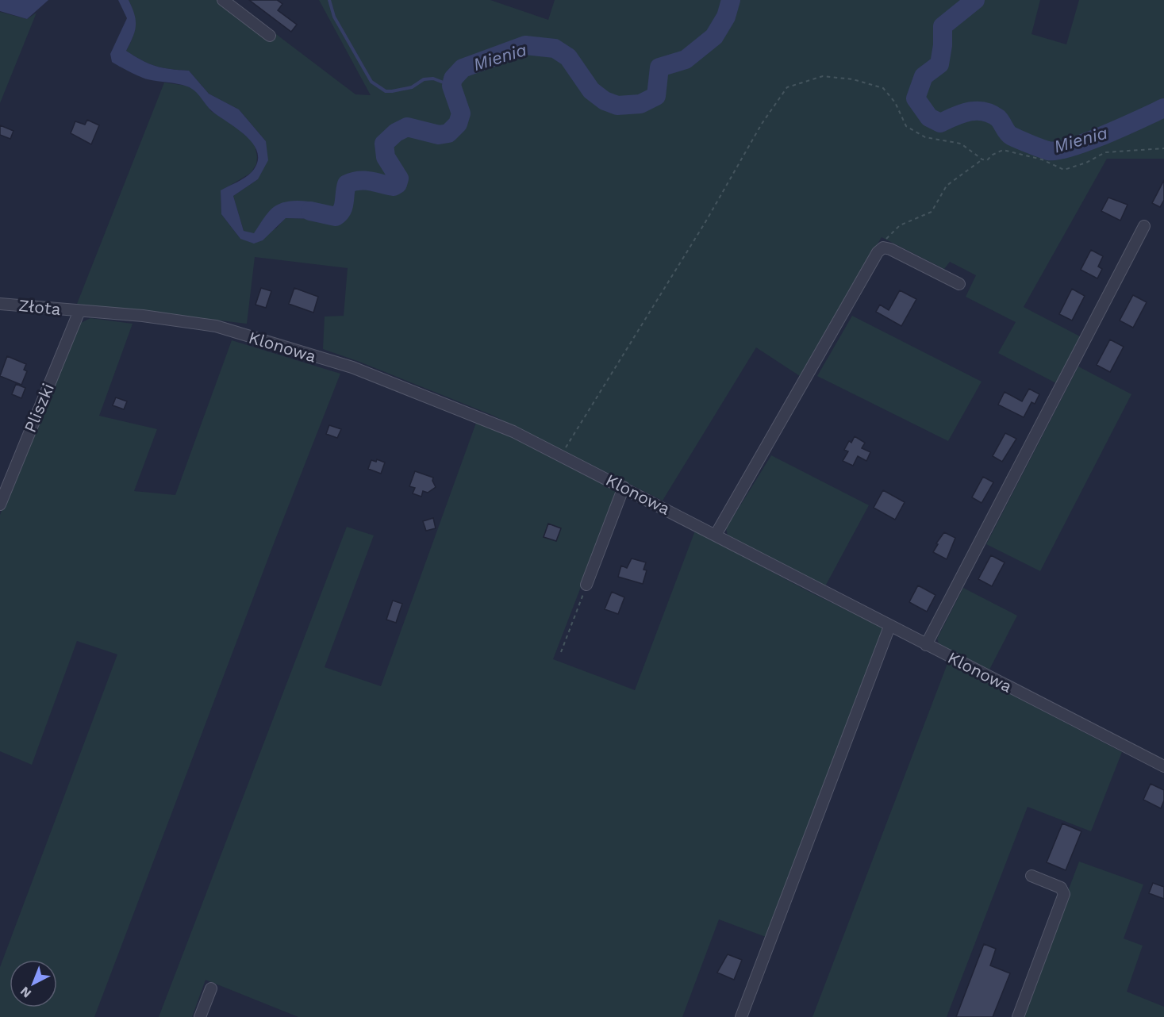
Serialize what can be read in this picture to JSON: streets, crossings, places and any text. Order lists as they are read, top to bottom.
{
  "streets": {
    "street": ["Złota", "Klonowa", "Pliszki"]
  },
  "crossings": [
    ["Złota", "Klonowa"],
    ["Złota", "Pliszki"],
    ["Klonowa", "Pliszki"]
  ],
  "water": ["Mienia"],
  "north": "bottom left"
}
